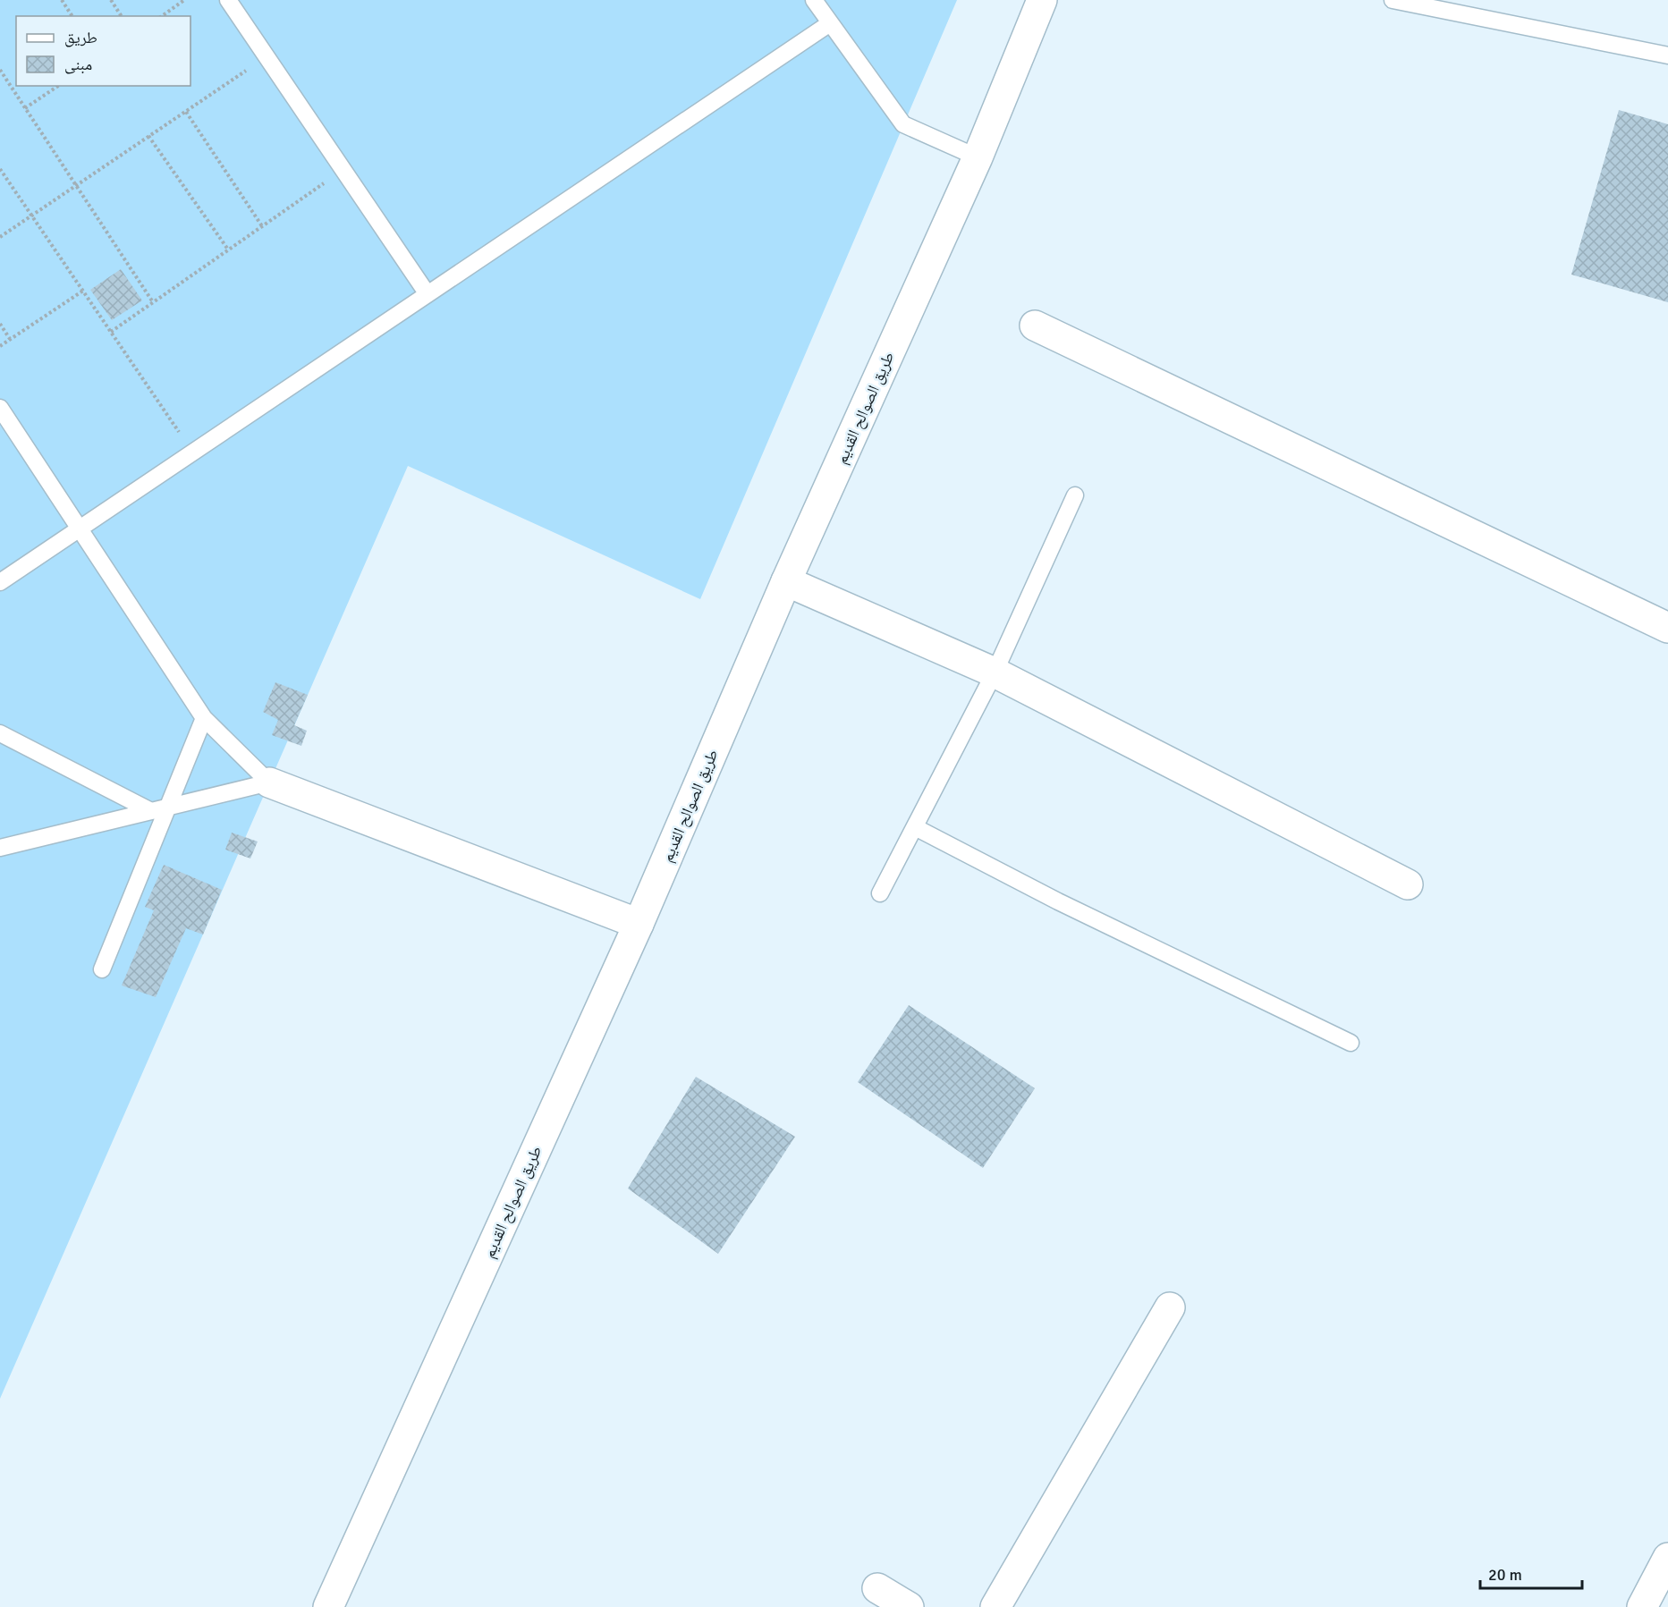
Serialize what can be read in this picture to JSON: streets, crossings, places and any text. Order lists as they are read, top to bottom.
{
  "streets": {
    "street": ["طريق الصوالح القديم"]
  },
  "legend": ["طريق", "مبنى"],
  "scale_bar": "20 m"
}
